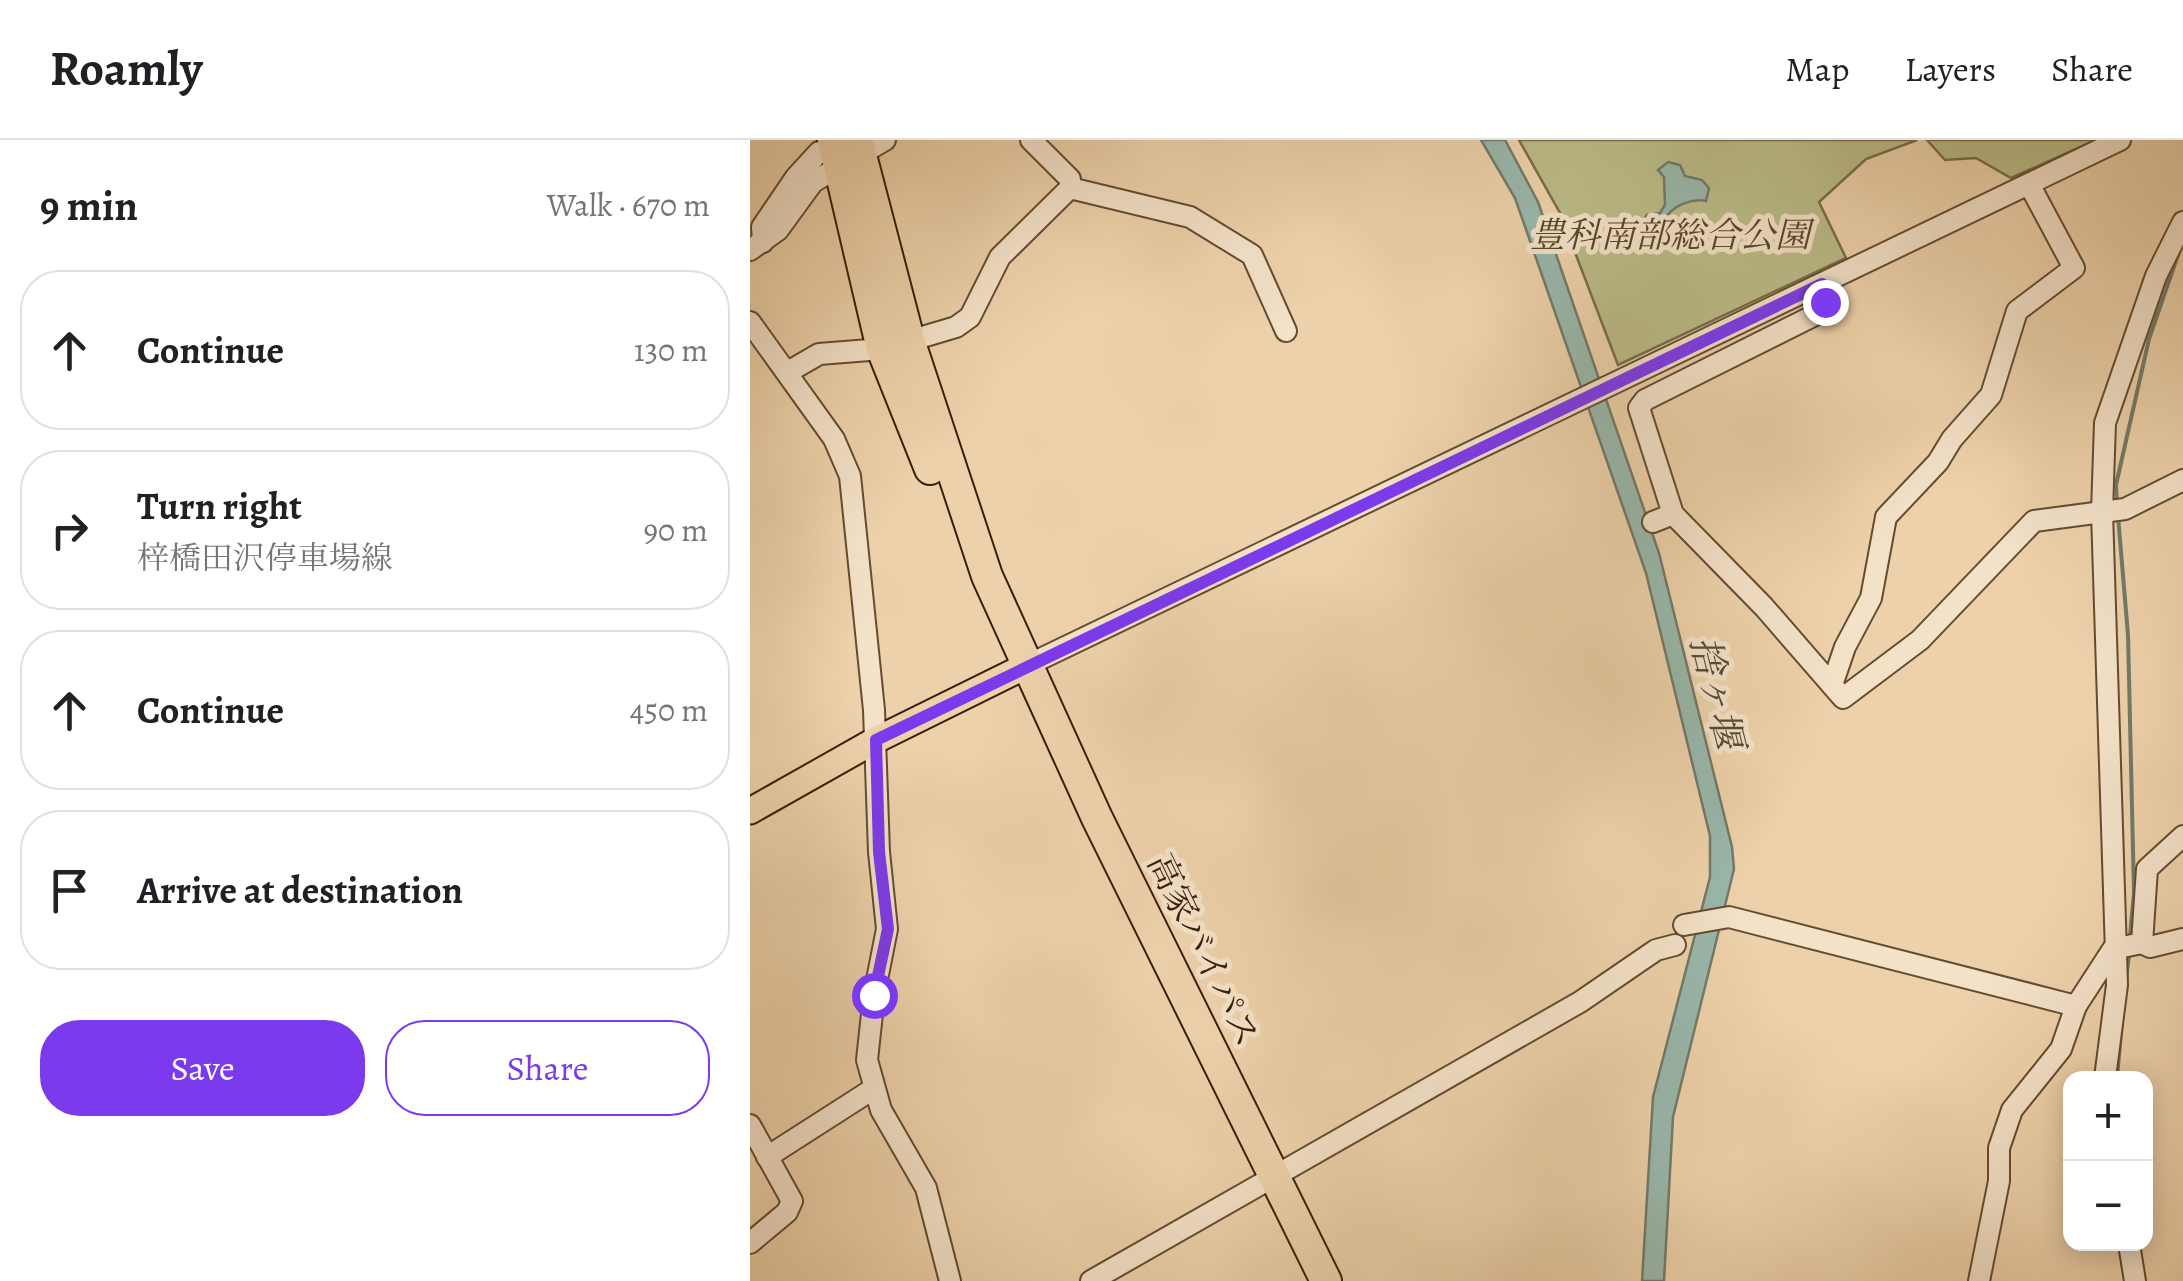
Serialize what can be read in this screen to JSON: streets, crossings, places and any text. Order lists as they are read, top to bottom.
{
  "streets": {
    "highway": ["高家バイパス"]
  },
  "water": ["捨ヶ堰"],
  "parks": ["豊科南部総合公園"],
  "page": {
    "header": "Roamly",
    "nav": ["Map", "Layers", "Share"],
    "heading": ["9 min", "Walk · 670 m"],
    "list": [
      ["Continue", "130 m"],
      ["Turn right", "梓橋田沢停車場線", "90 m"],
      ["Continue", "450 m"],
      "Arrive at destination"
    ],
    "buttons": ["Save", "Share"],
    "map_buttons": ["+", "−"]
  }
}
